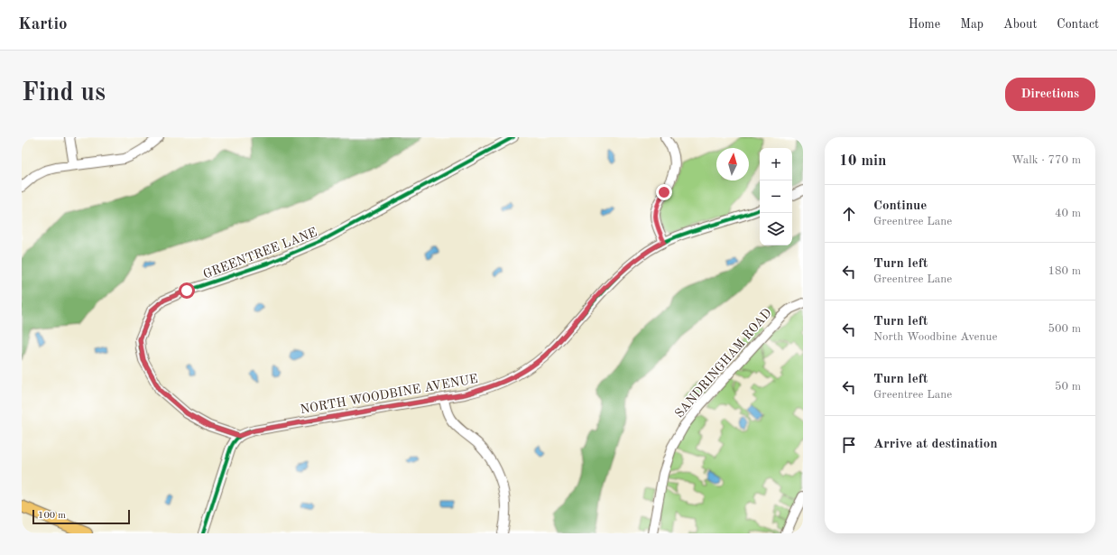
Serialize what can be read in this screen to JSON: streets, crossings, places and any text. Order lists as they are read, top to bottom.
{
  "streets": {
    "street": ["GREENTREE LANE", "SANDRINGHAM ROAD", "NORTH WOODBINE AVENUE"]
  },
  "crossings": [
    ["GREENTREE LANE", "NORTH WOODBINE AVENUE"]
  ],
  "scale_bar": "100 m",
  "north": "top",
  "page": {
    "header": "Kartio",
    "nav": [
      "Home",
      "Map",
      "About",
      "Contact"
    ],
    "buttons": "Directions",
    "title": "Find us",
    "heading": ["10 min", "Walk · 770 m"],
    "map_buttons": ["+", "−"],
    "list": [
      ["Continue", "Greentree Lane", "40 m"],
      ["Turn left", "Greentree Lane", "180 m"],
      ["Turn left", "North Woodbine Avenue", "500 m"],
      ["Turn left", "Greentree Lane", "50 m"],
      "Arrive at destination"
    ],
    "scale": "100 m"
  }
}
